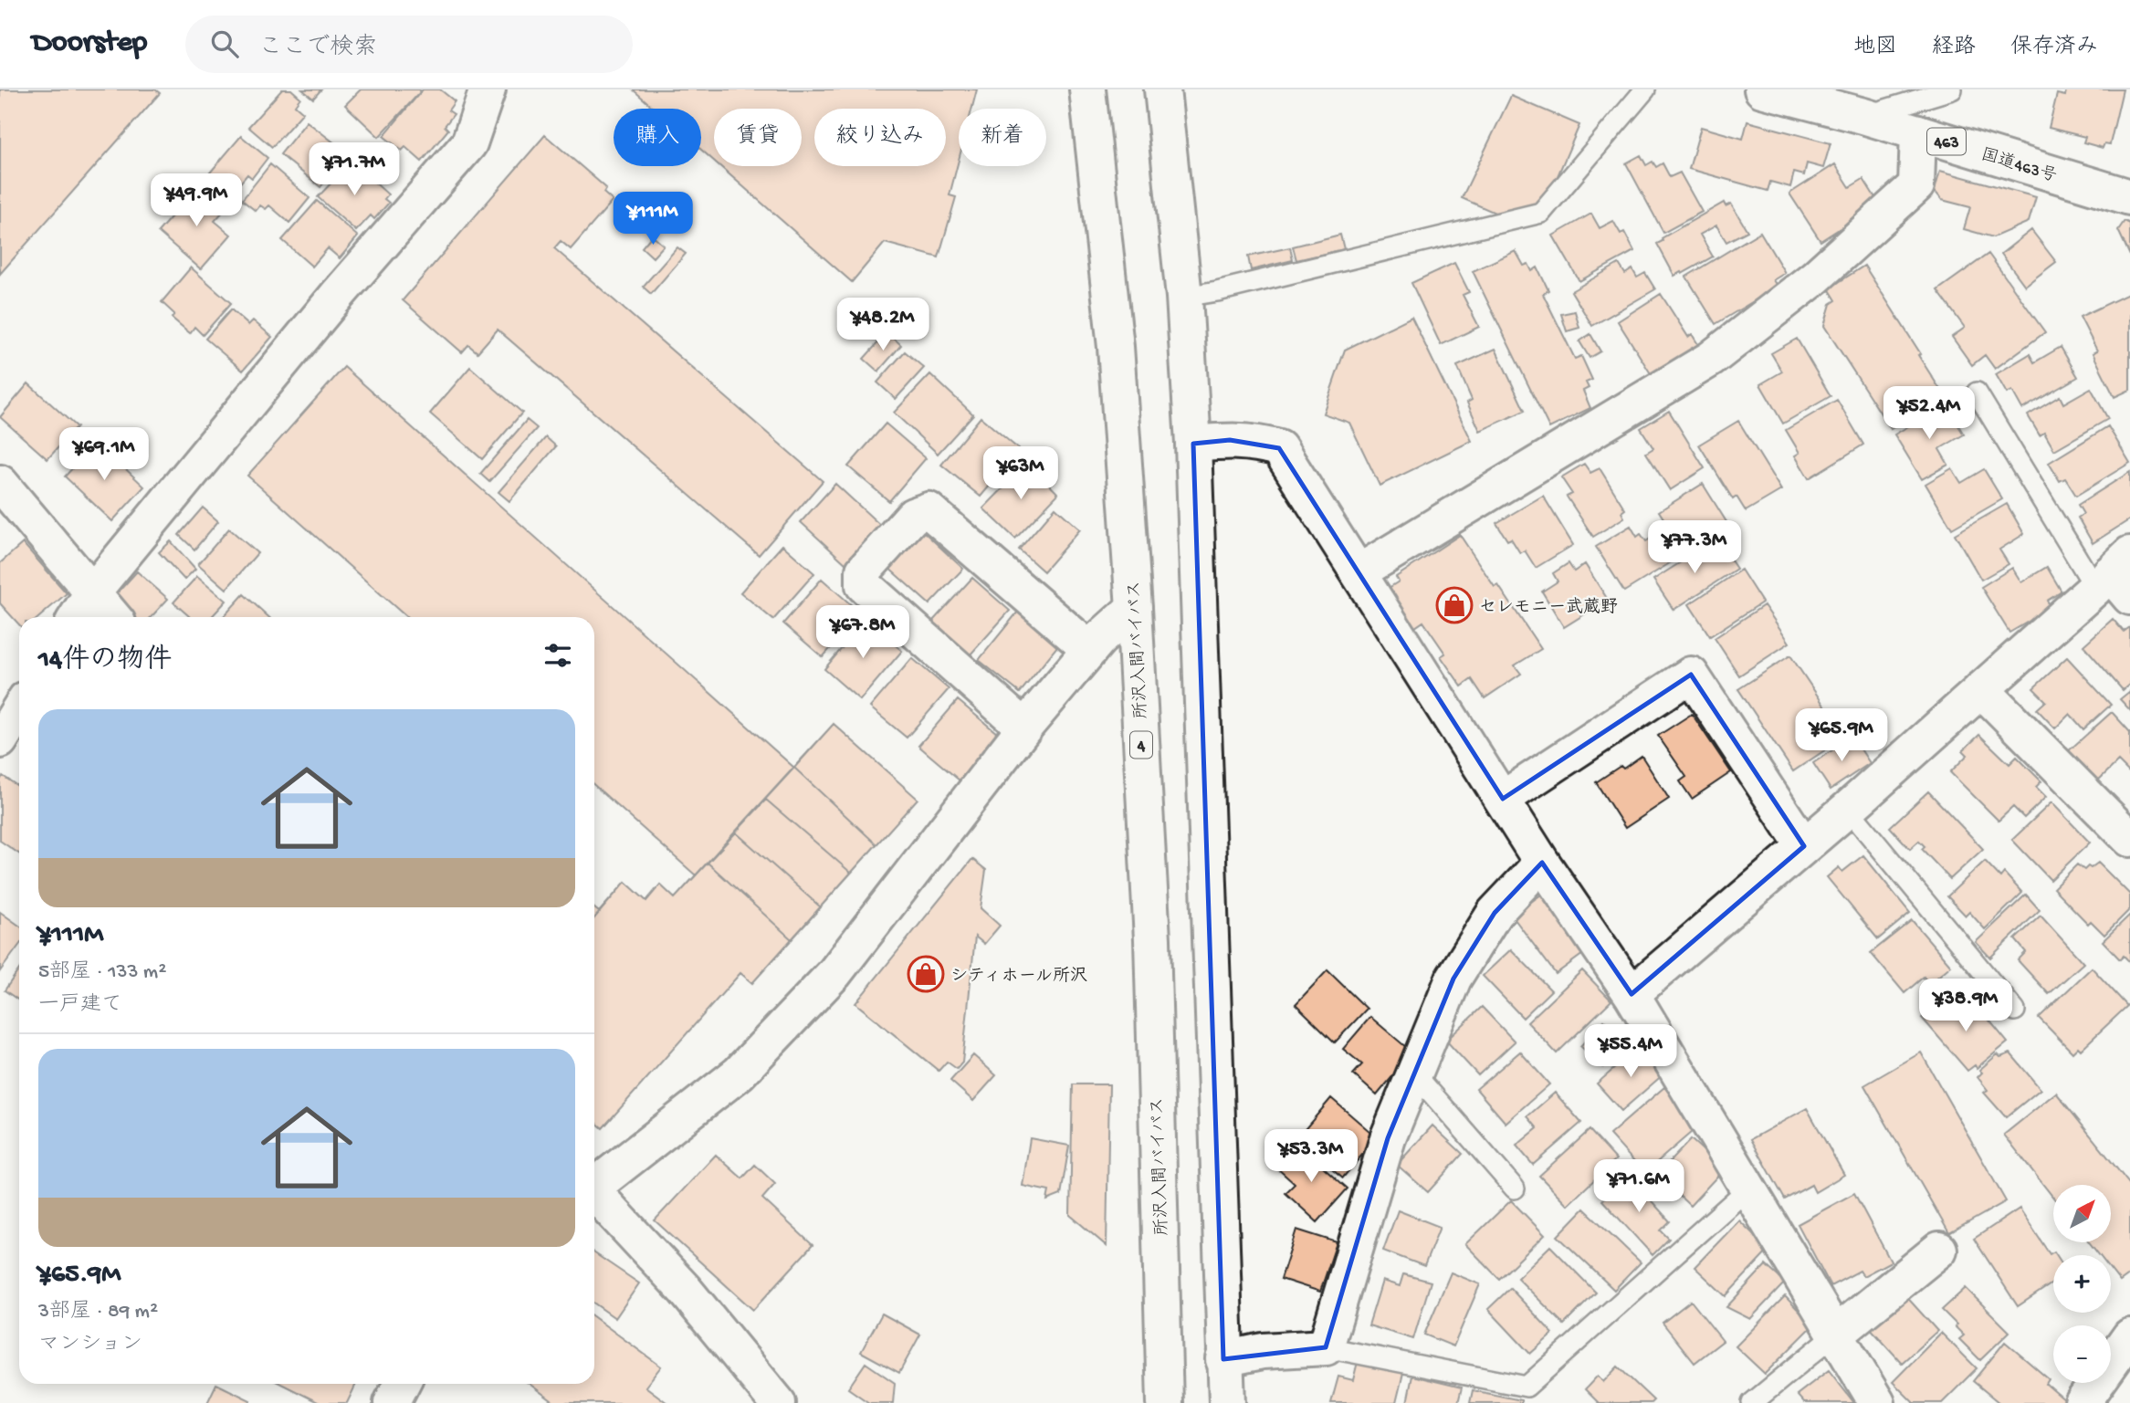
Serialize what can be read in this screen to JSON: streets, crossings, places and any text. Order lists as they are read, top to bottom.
{
  "streets": {
    "main road": [
      "463",
      "国道463号",
      "所沢入間バイパス",
      "4"
    ]
  },
  "places": {
    "shop": ["セレモニー武蔵野", "シティホール所沢"]
  },
  "north": "top right",
  "page": {
    "header": "Doorstep",
    "search": "ここで検索",
    "nav": ["地図", "経路", "保存済み"],
    "chip": [
      "購入",
      "賃貸",
      "絞り込み",
      "新着"
    ],
    "price": [
      "¥71.7M",
      "¥49.9M",
      "¥111M",
      "¥48.2M",
      "¥52.4M",
      "¥69.1M",
      "¥63M",
      "¥77.3M",
      "¥67.8M",
      "¥65.9M",
      "¥38.9M",
      "¥55.4M",
      "¥53.3M",
      "¥71.6M"
    ],
    "heading": "14件の物件",
    "list": [
      {
        "name": "¥111M",
        "note": "5部屋 · 133 m² · 一戸建て"
      },
      {
        "name": "¥65.9M",
        "note": "3部屋 · 89 m² · マンション"
      }
    ],
    "map_buttons": ["+", "−"]
  }
}
